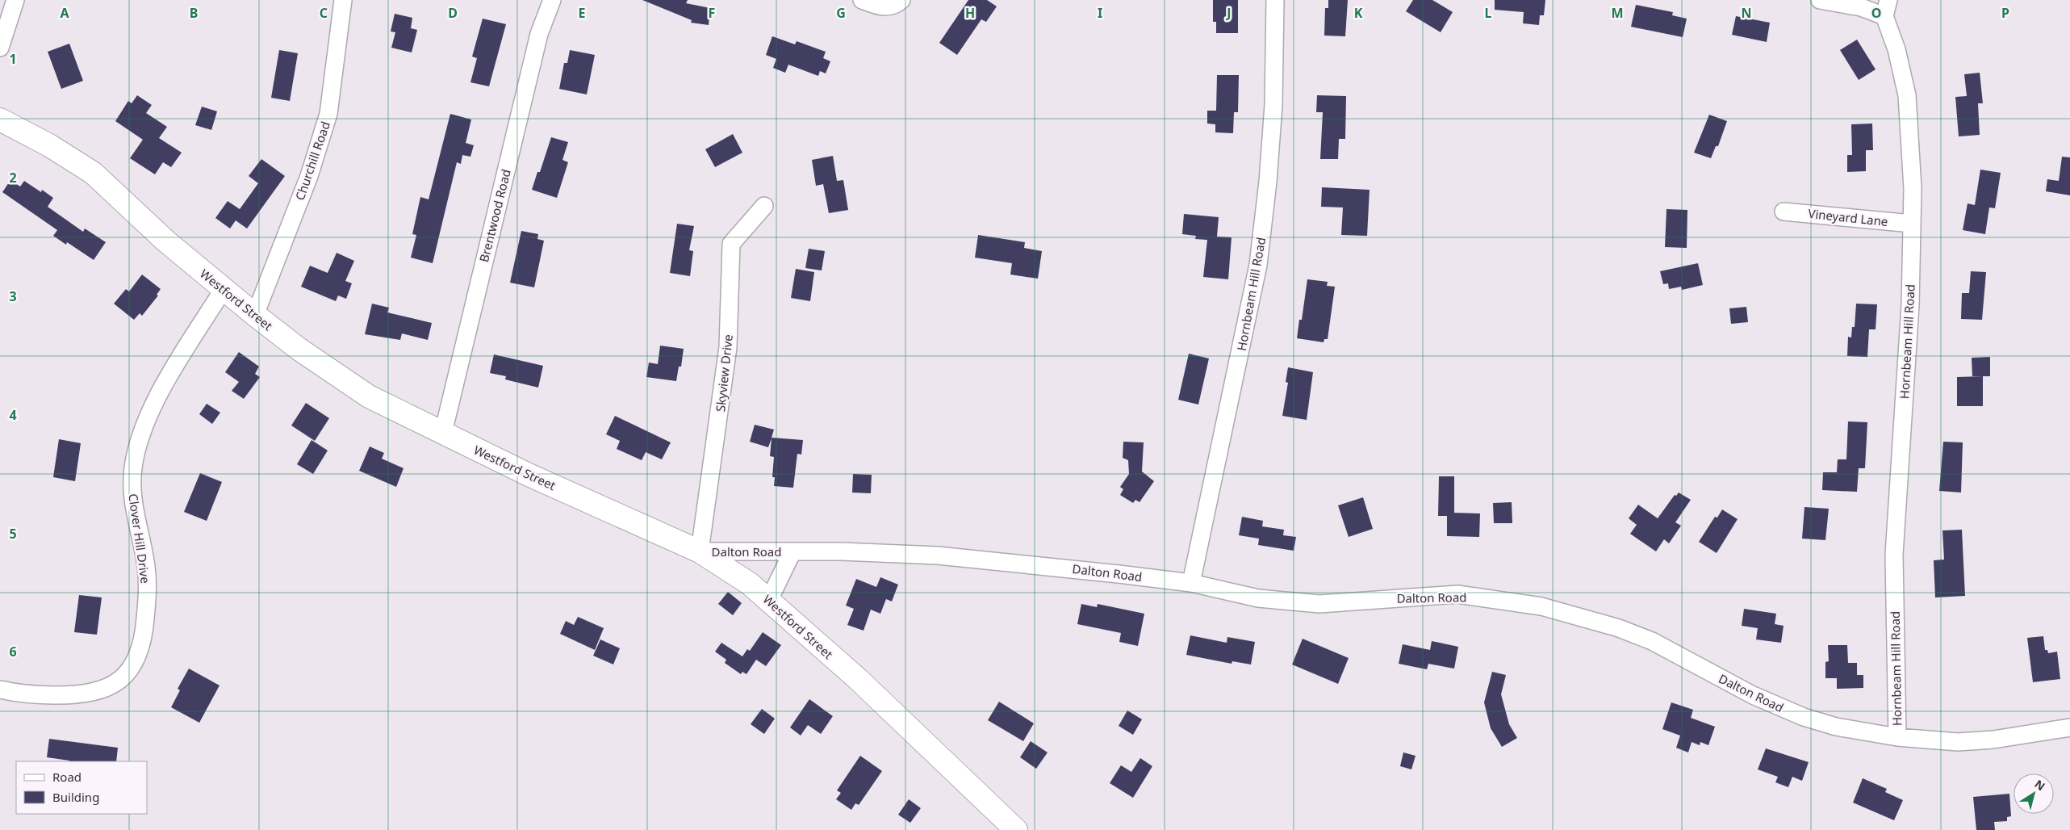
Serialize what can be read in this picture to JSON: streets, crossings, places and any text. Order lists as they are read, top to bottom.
{
  "streets": {
    "main road": ["Westford Street"],
    "street": [
      "Churchill Road",
      "Brentwood Road",
      "Vineyard Lane",
      "Hornbeam Hill Road",
      "Skyview Drive",
      "Clover Hill Drive",
      "Dalton Road"
    ]
  },
  "crossings": [
    ["Churchill Road", "Westford Street"],
    ["Brentwood Road", "Westford Street"],
    ["Vineyard Lane", "Hornbeam Hill Road"],
    ["Hornbeam Hill Road", "Dalton Road"],
    ["Westford Street", "Skyview Drive"],
    ["Westford Street", "Clover Hill Drive"],
    ["Westford Street", "Dalton Road"],
    ["Skyview Drive", "Dalton Road"]
  ],
  "legend": ["Road", "Building"],
  "north": "top right",
  "grid": {
    "columns": [
      "A",
      "B",
      "C",
      "D",
      "E",
      "F",
      "G",
      "H",
      "I",
      "J",
      "K",
      "L",
      "M",
      "N",
      "O",
      "P"
    ],
    "rows": [
      "1",
      "2",
      "3",
      "4",
      "5",
      "6"
    ]
  }
}
